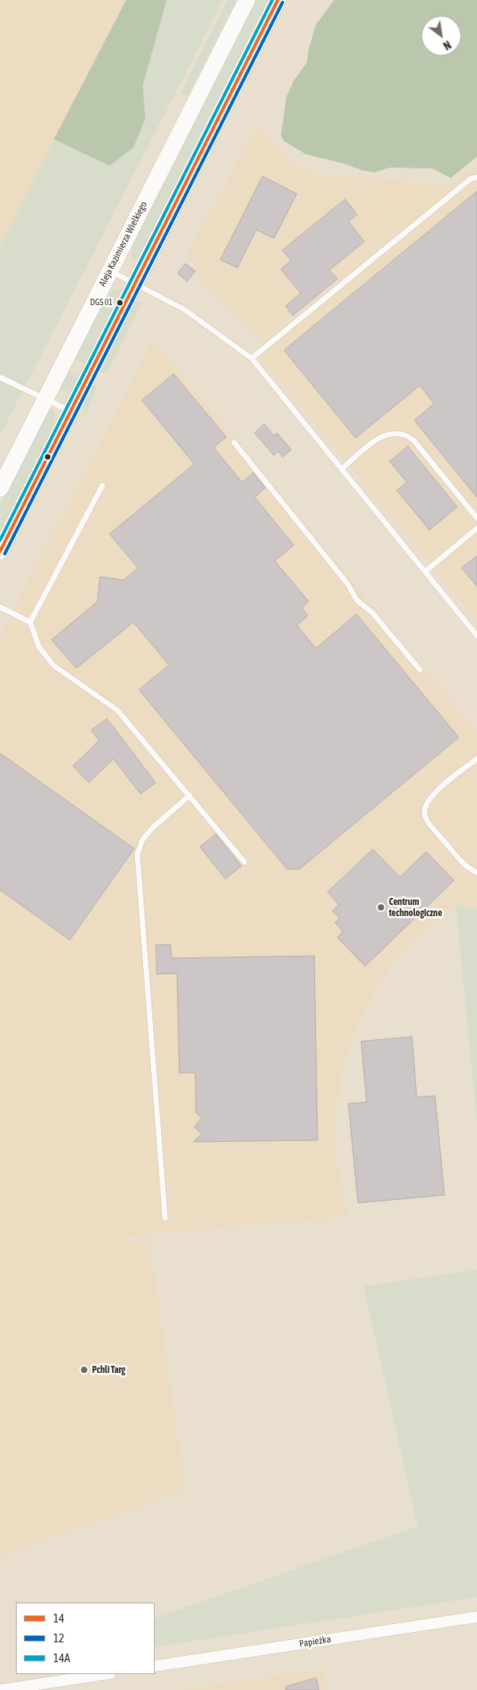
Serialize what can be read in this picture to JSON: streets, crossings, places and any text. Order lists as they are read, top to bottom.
{
  "streets": {
    "main road": ["Aleja Kazimierza Wielkiego"],
    "street": ["Papieżka"]
  },
  "places": ["DGS 01", "Centrum technologiczne", "Pchli Targ"],
  "lines": ["transit line 14", "transit line 14A", "transit line 12"],
  "legend": ["14", "12", "14A"],
  "north": "bottom right"
}
